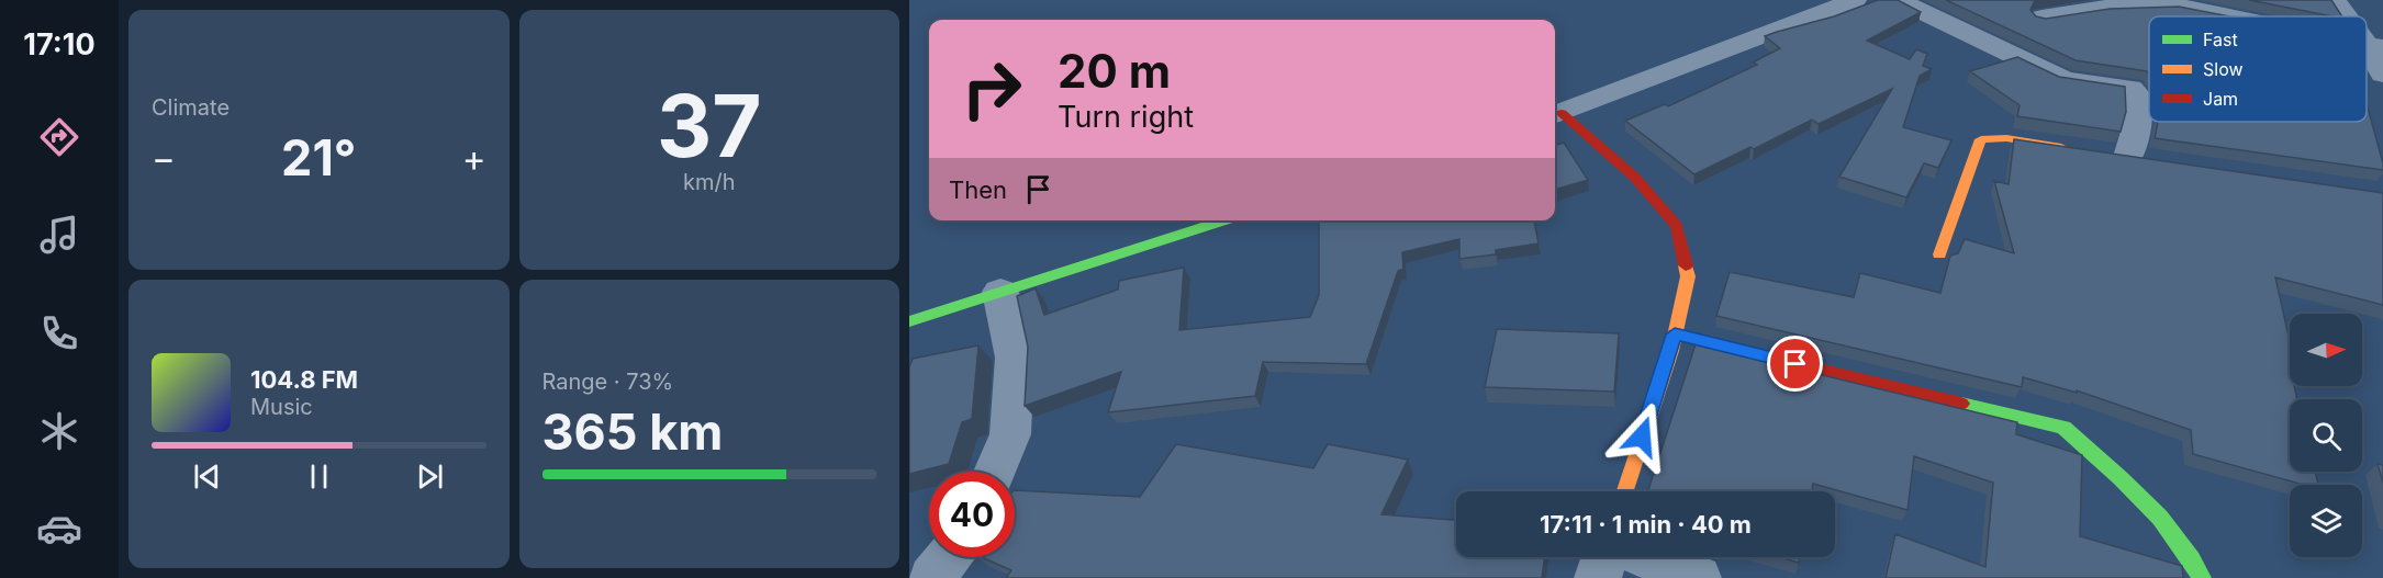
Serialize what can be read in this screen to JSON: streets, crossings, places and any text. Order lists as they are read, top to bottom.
{
  "legend": ["Fast", "Slow", "Jam"],
  "north": "right",
  "page": {
    "tabs": "17:10",
    "tile": [
      "Climate",
      ["37", "km/h"],
      ["Range · 73%", "365 km"]
    ],
    "turn": ["20 m", "Turn right"],
    "heat": ["−", "21°", "+"],
    "then": "Then",
    "song": ["104.8 FM", "Music"],
    "limit": "40",
    "trip": "17:11 · 1 min · 40 m"
  }
}
